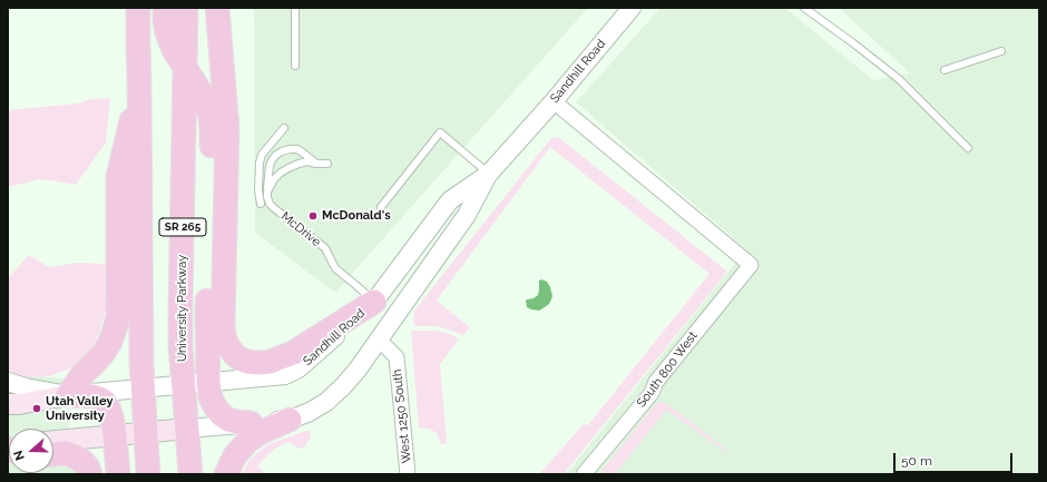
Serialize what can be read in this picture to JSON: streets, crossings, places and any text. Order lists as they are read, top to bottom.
{
  "streets": {
    "main road": ["Sandhill Road", "SR 265", "University Parkway"],
    "street": ["South 800 West", "West 1250 South"],
    "lane": ["McDrive"]
  },
  "crossings": [
    ["Sandhill Road", "McDrive"],
    ["Sandhill Road", "University Parkway"],
    ["Sandhill Road", "South 800 West"],
    ["Sandhill Road", "West 1250 South"]
  ],
  "places": ["McDonald's", "Utah Valley University"],
  "scale_bar": "50 m",
  "north": "left"
}
